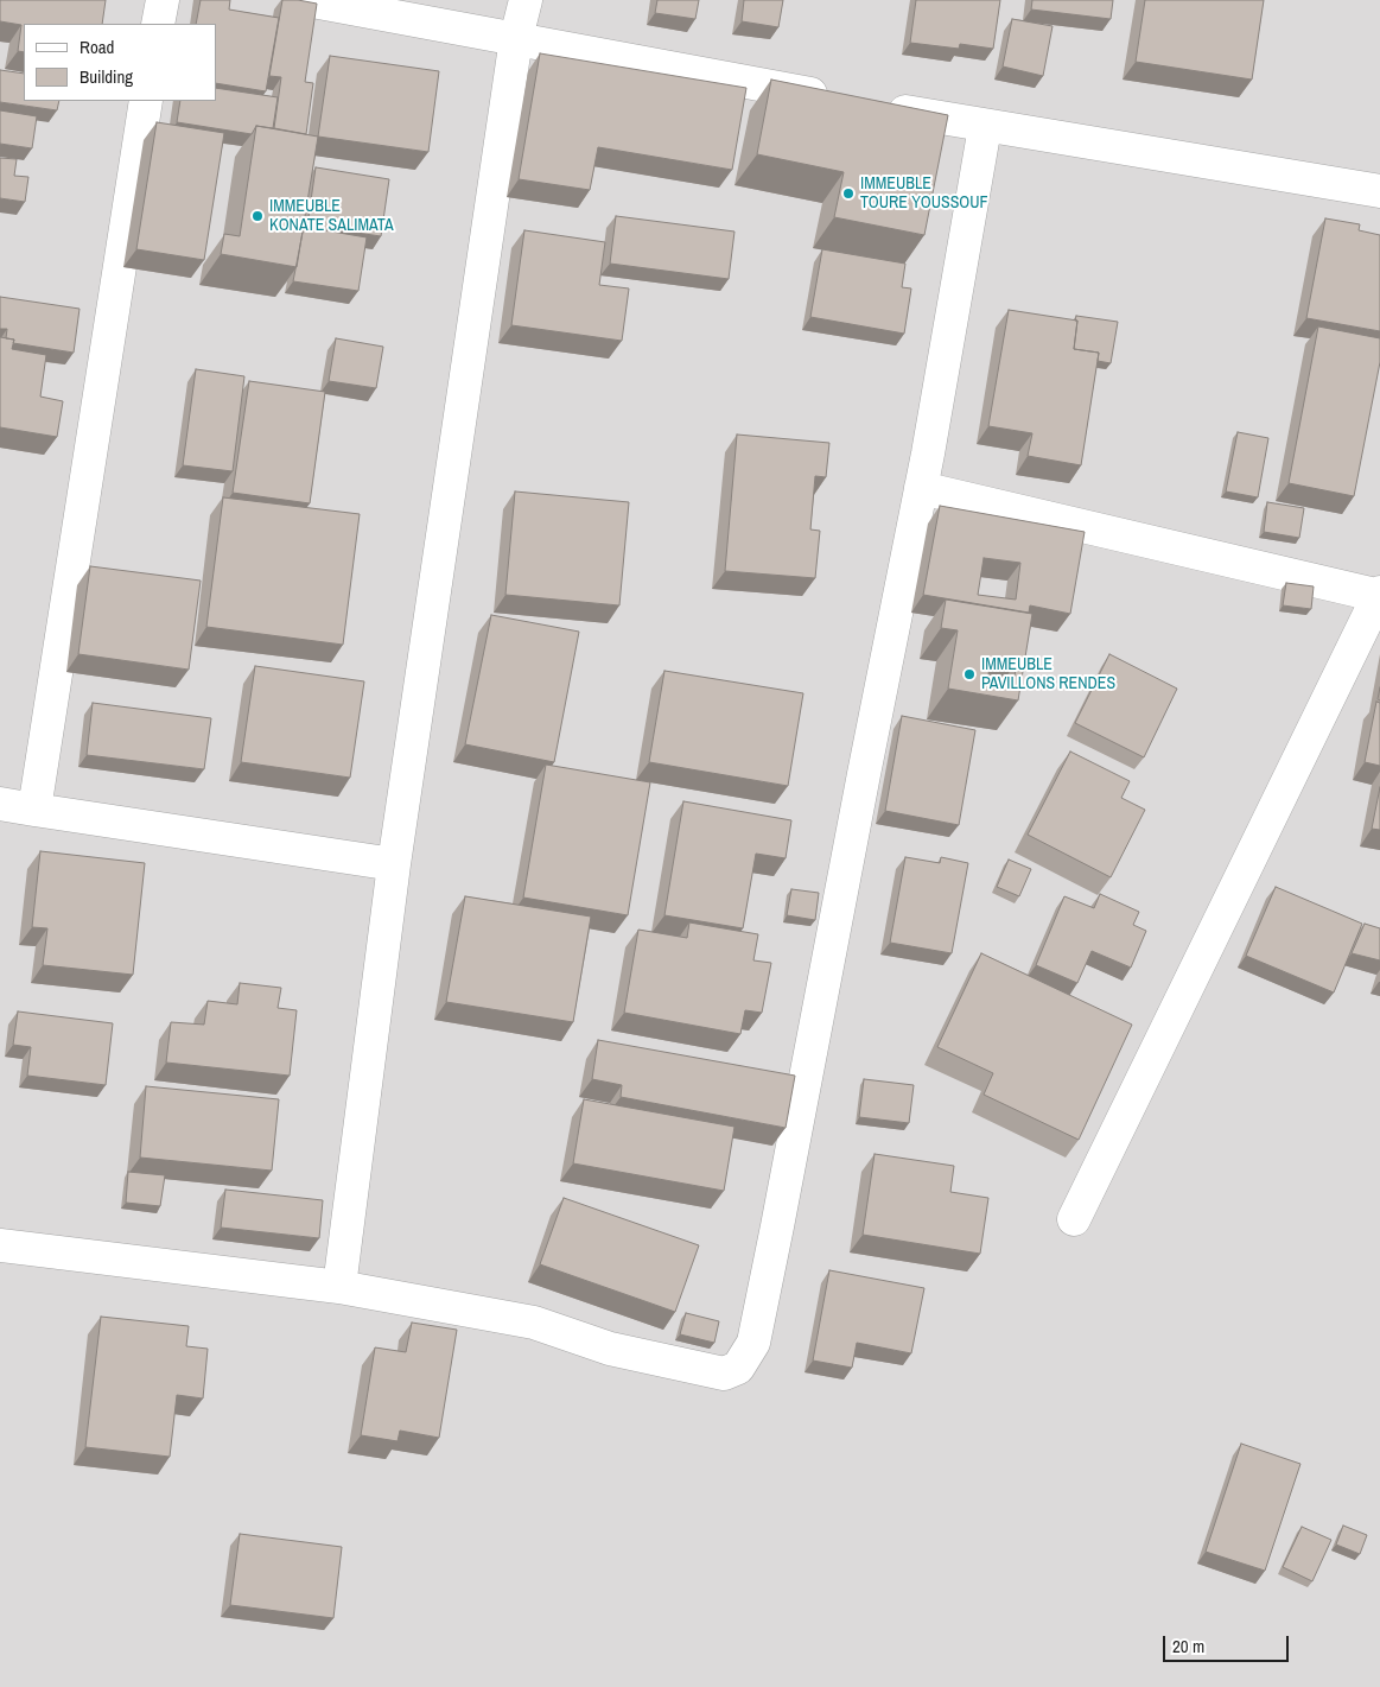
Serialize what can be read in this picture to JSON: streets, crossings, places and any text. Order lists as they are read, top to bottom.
{
  "places": ["IMMEUBLE TOURE YOUSSOUF", "IMMEUBLE KONATE SALIMATA", "IMMEUBLE PAVILLONS RENDES"],
  "legend": ["Road", "Building"],
  "scale_bar": "20 m"
}
